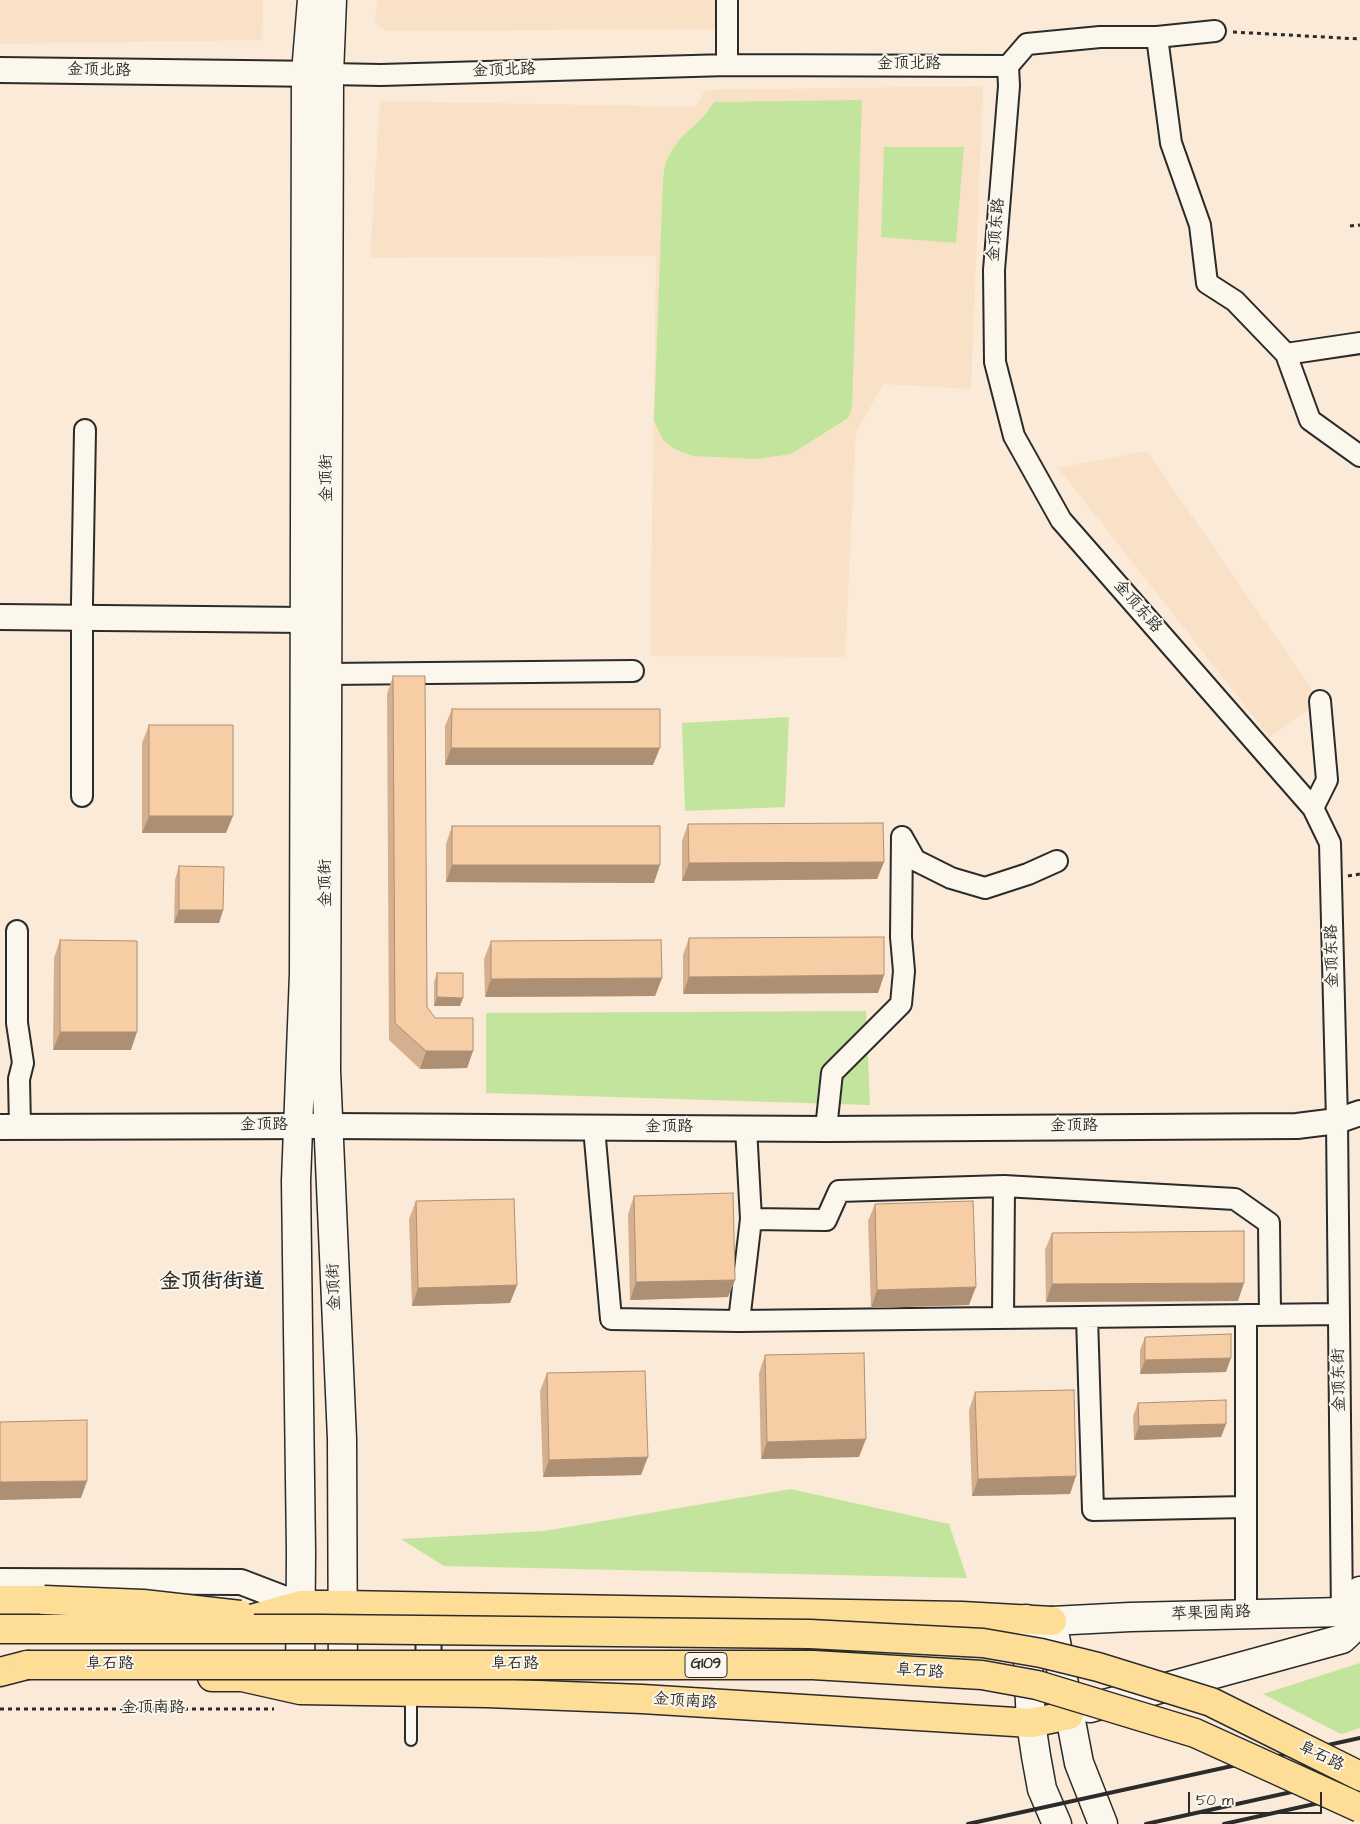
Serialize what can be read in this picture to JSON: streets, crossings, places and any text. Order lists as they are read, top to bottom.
{
  "streets": {
    "main road": [
      "金顶街",
      "苹果园南路",
      "阜石路",
      "G109",
      "金顶南路"
    ],
    "street": [
      "金顶北路",
      "金顶东路",
      "金顶路",
      "金顶东街"
    ]
  },
  "crossings": [
    ["金顶北路", "金顶东路"],
    ["金顶北路", "金顶街"],
    ["金顶东路", "金顶路"],
    ["金顶东路", "金顶东街"],
    ["金顶街", "金顶路"],
    ["金顶街", "金顶南路"],
    ["金顶路", "金顶东街"],
    ["金顶东街", "苹果园南路"]
  ],
  "districts": ["金顶街街道"],
  "scale_bar": "50 m"
}
